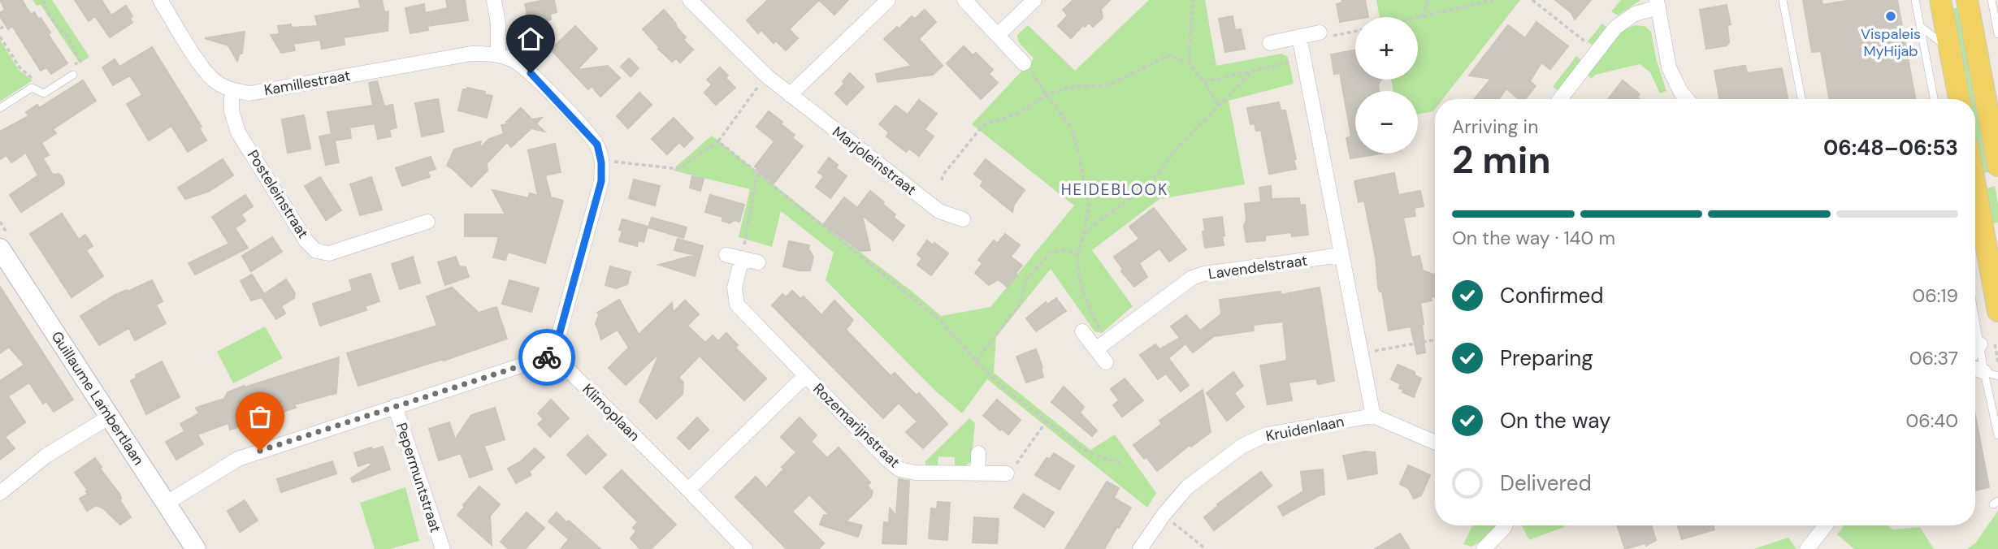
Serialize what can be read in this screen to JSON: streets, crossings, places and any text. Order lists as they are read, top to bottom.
{
  "streets": {
    "street": [
      "Kamillestraat",
      "Marjoleinstraat",
      "Posteleinstraat",
      "Lavendelstraat",
      "Guillaume Lambertlaan",
      "Klimoplaan",
      "Rozemarijnstraat",
      "Kruidenlaan",
      "Pepermuntstraat"
    ]
  },
  "crossings": [
    ["Kamillestraat", "Posteleinstraat"],
    ["Kamillestraat", "Klimoplaan"],
    ["Klimoplaan", "Rozemarijnstraat"]
  ],
  "districts": ["HEIDEBLOOK"],
  "places": ["Vispaleis MyHijab"],
  "page": {
    "map_buttons": ["+", "−"],
    "heading": ["2 min", "Arriving in", "06:48–06:53"],
    "bar": "On the way · 140 m",
    "list": [
      ["Confirmed", "06:19"],
      ["Preparing", "06:37"],
      ["On the way", "06:40"],
      "Delivered"
    ]
  }
}
